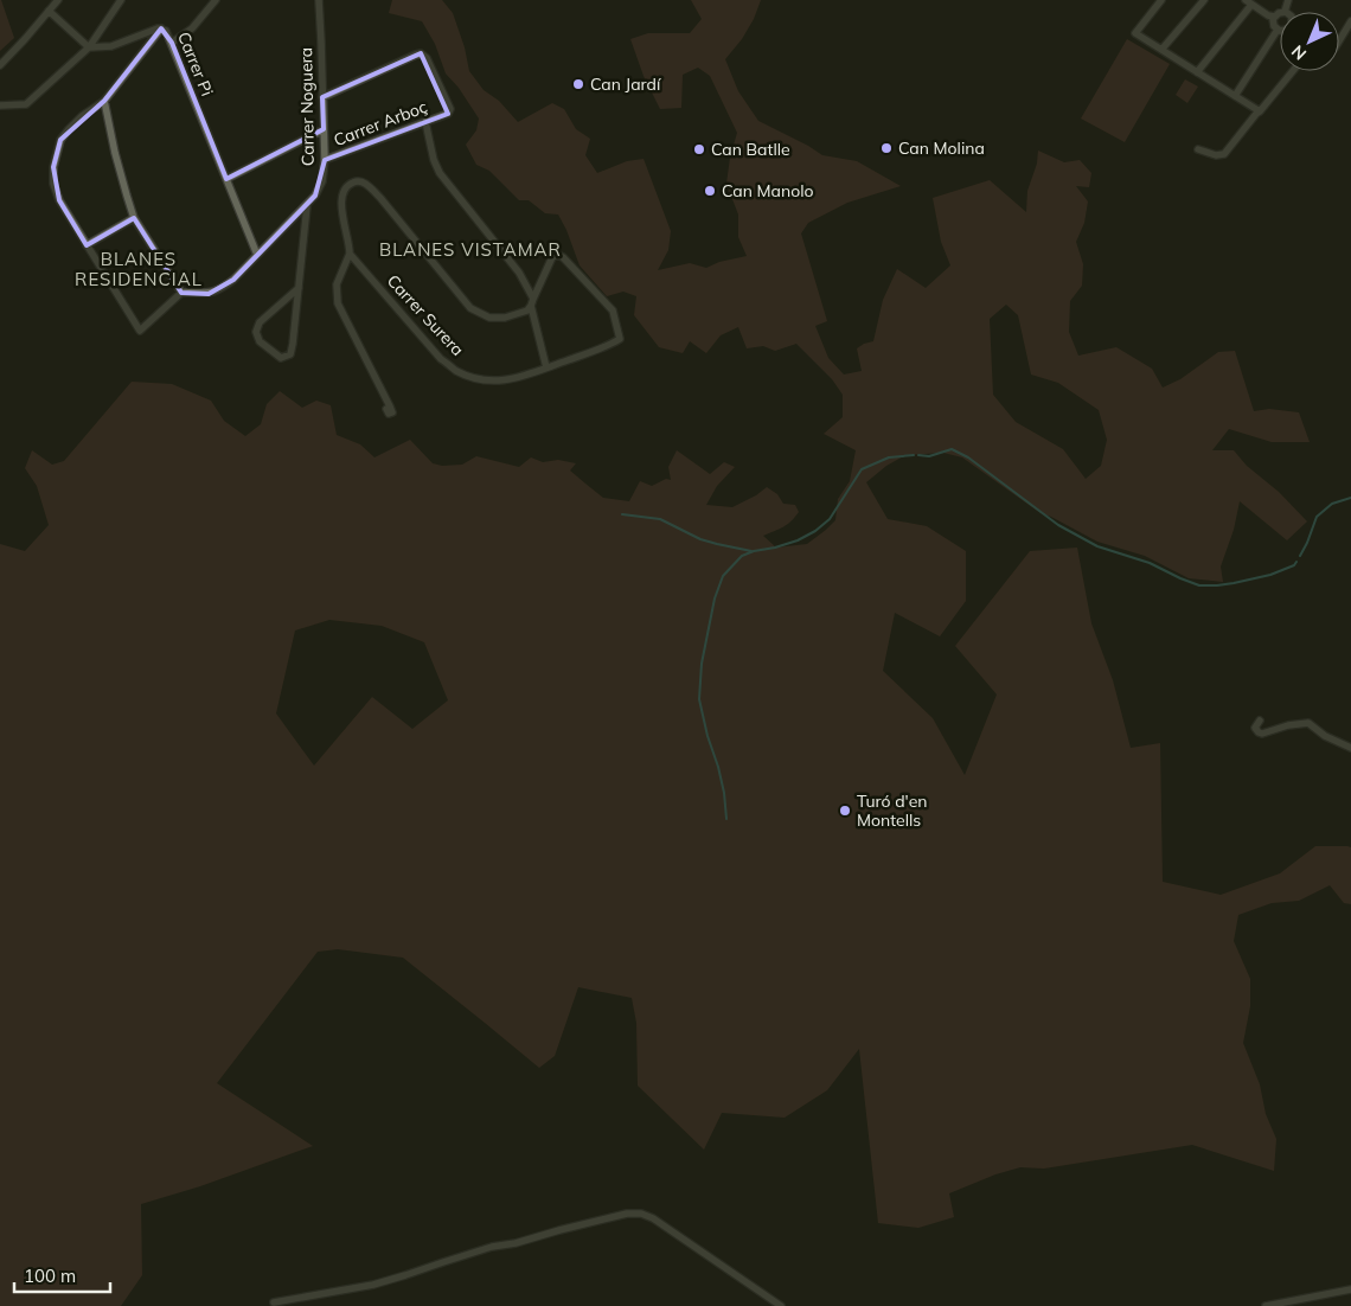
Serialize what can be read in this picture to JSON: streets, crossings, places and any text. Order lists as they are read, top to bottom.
{
  "streets": {
    "street": [
      "Carrer Pi",
      "Carrer Noguera",
      "Carrer Arboç",
      "Carrer Surera"
    ]
  },
  "crossings": [
    ["Carrer Pi", "Carrer Noguera"],
    ["Carrer Noguera", "Carrer Arboç"]
  ],
  "districts": ["BLANES VISTAMAR", "BLANES RESIDENCIAL"],
  "places": [
    "Can Jardí",
    "Can Molina",
    "Can Batlle",
    "Can Manolo",
    "Turó d'en Montells"
  ],
  "scale_bar": "100 m",
  "north": "bottom left"
}
